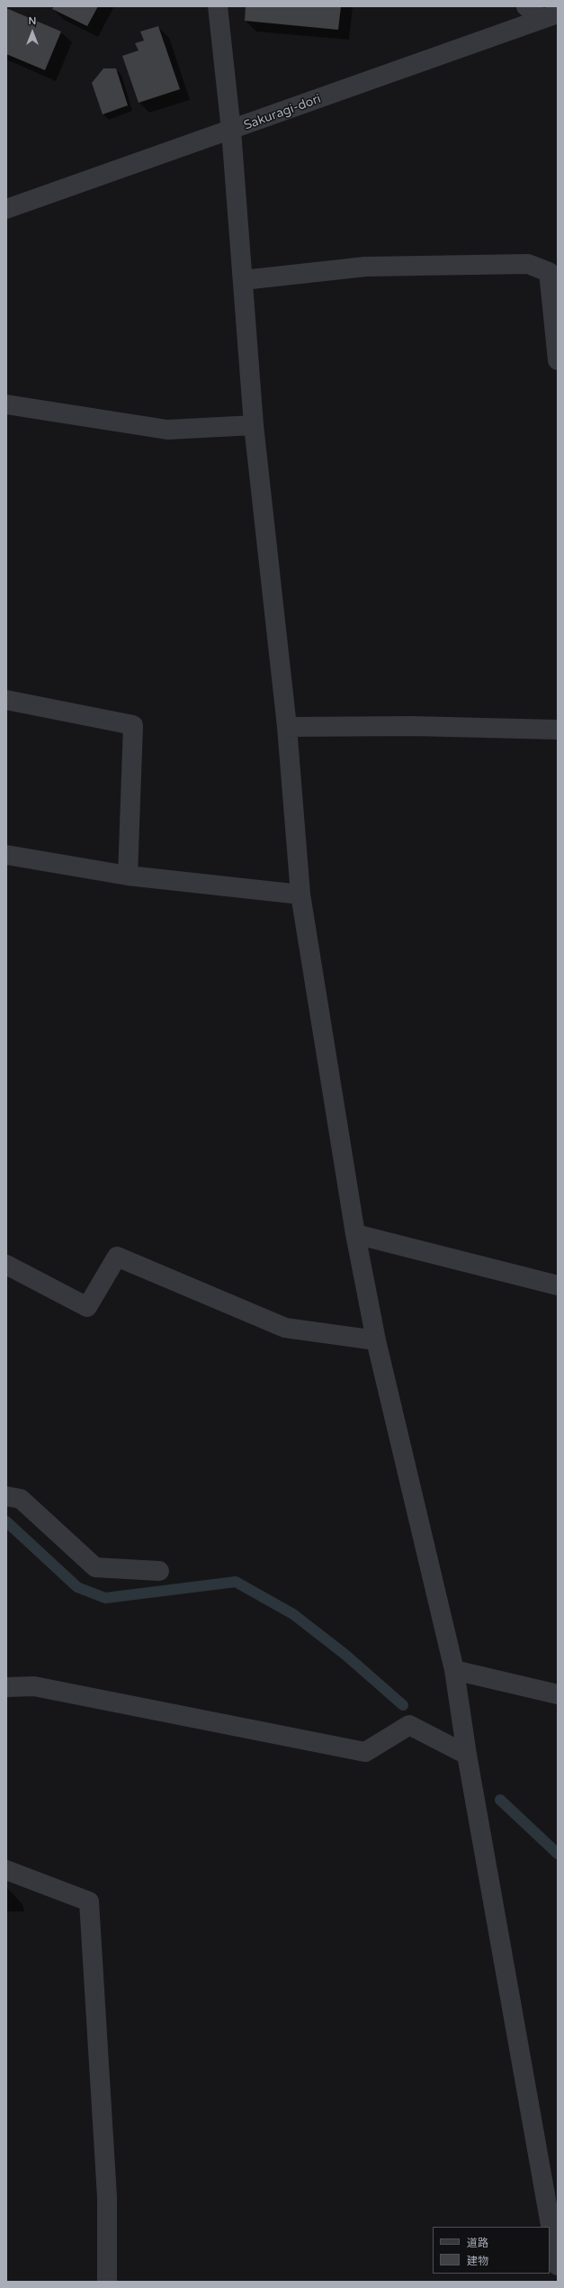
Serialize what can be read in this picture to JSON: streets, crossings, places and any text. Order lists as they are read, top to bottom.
{
  "streets": {
    "street": ["Sakuragi-dori"]
  },
  "legend": ["道路", "建物"],
  "north": "top"
}
